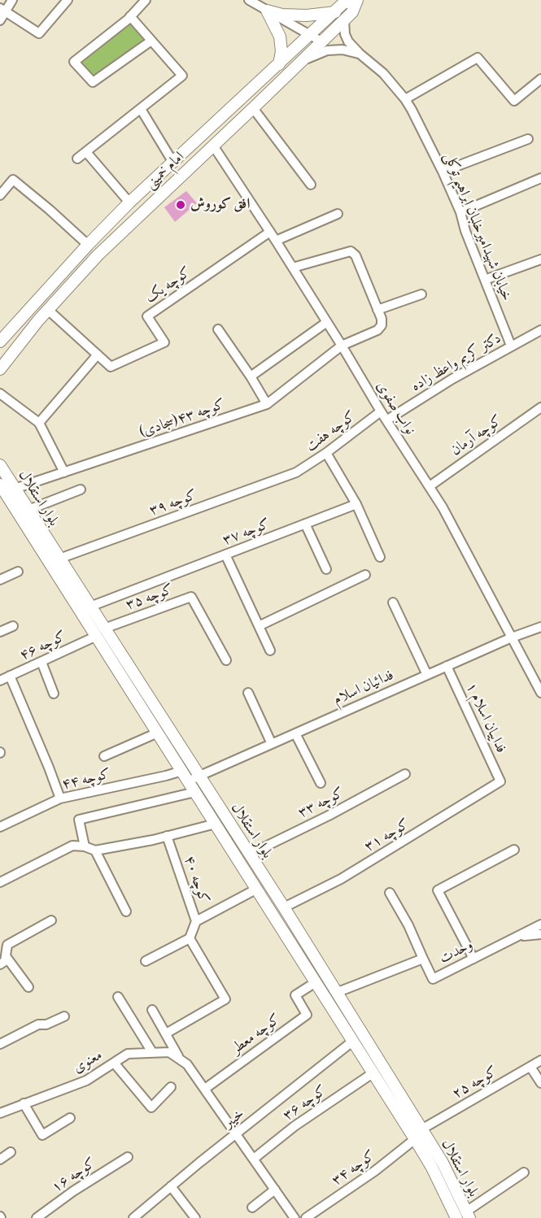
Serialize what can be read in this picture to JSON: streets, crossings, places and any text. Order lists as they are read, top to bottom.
{
  "streets": {
    "main road": ["امام خمینی", "بلوار استقلال"],
    "street": [
      "خیابان شهیدامیرخلبان ابراهیم توکلی",
      "کوچه یک",
      "دکتر کریم واعظ زاده",
      "نواب صفوی",
      "کوچه ۴۳(سجادی)",
      "کوچه هفت",
      "کوچه آرمان",
      "کوچه ۳۹",
      "کوچه ۳۷",
      "کوچه ۳۵",
      "کوچه ۴۶",
      "فدائیان اسلام",
      "فداییان اسلام ۱",
      "کوچه ۴۴",
      "کوچه ۳۳",
      "کوچه ۳۱",
      "کوچه ۴۰",
      "وحدت",
      "کوچه معطر",
      "معنوی",
      "کوچه ۲۵",
      "کوچه ۳۶",
      "خیبر",
      "کوچه ۳۴",
      "کوچه ۱۶"
    ]
  },
  "crossings": [
    ["امام خمینی", "خیابان شهیدامیرخلبان ابراهیم توکلی"],
    ["امام خمینی", "نواب صفوی"],
    ["خیابان شهیدامیرخلبان ابراهیم توکلی", "دکتر کریم واعظ زاده"],
    ["کوچه یک", "نواب صفوی"],
    ["دکتر کریم واعظ زاده", "نواب صفوی"],
    ["نواب صفوی", "کوچه ۴۳(سجادی)"],
    ["نواب صفوی", "کوچه هفت"],
    ["نواب صفوی", "کوچه آرمان"],
    ["نواب صفوی", "فدائیان اسلام"],
    ["کوچه ۴۳(سجادی)", "بلوار استقلال"],
    ["کوچه هفت", "کوچه ۳۹"],
    ["بلوار استقلال", "کوچه ۳۹"],
    ["بلوار استقلال", "کوچه ۳۷"],
    ["بلوار استقلال", "کوچه ۳۵"],
    ["بلوار استقلال", "کوچه ۴۶"],
    ["بلوار استقلال", "فدائیان اسلام"],
    ["بلوار استقلال", "کوچه ۴۴"],
    ["بلوار استقلال", "کوچه ۳۳"],
    ["بلوار استقلال", "کوچه ۳۱"],
    ["بلوار استقلال", "کوچه ۴۰"],
    ["بلوار استقلال", "وحدت"],
    ["بلوار استقلال", "کوچه معطر"],
    ["بلوار استقلال", "کوچه ۲۵"],
    ["بلوار استقلال", "کوچه ۳۶"],
    ["بلوار استقلال", "خیبر"],
    ["بلوار استقلال", "کوچه ۳۴"],
    ["کوچه ۳۵", "کوچه ۴۶"],
    ["فدائیان اسلام", "فداییان اسلام ۱"],
    ["فداییان اسلام ۱", "کوچه ۳۱"]
  ],
  "places": ["افق کوروش"]
}
